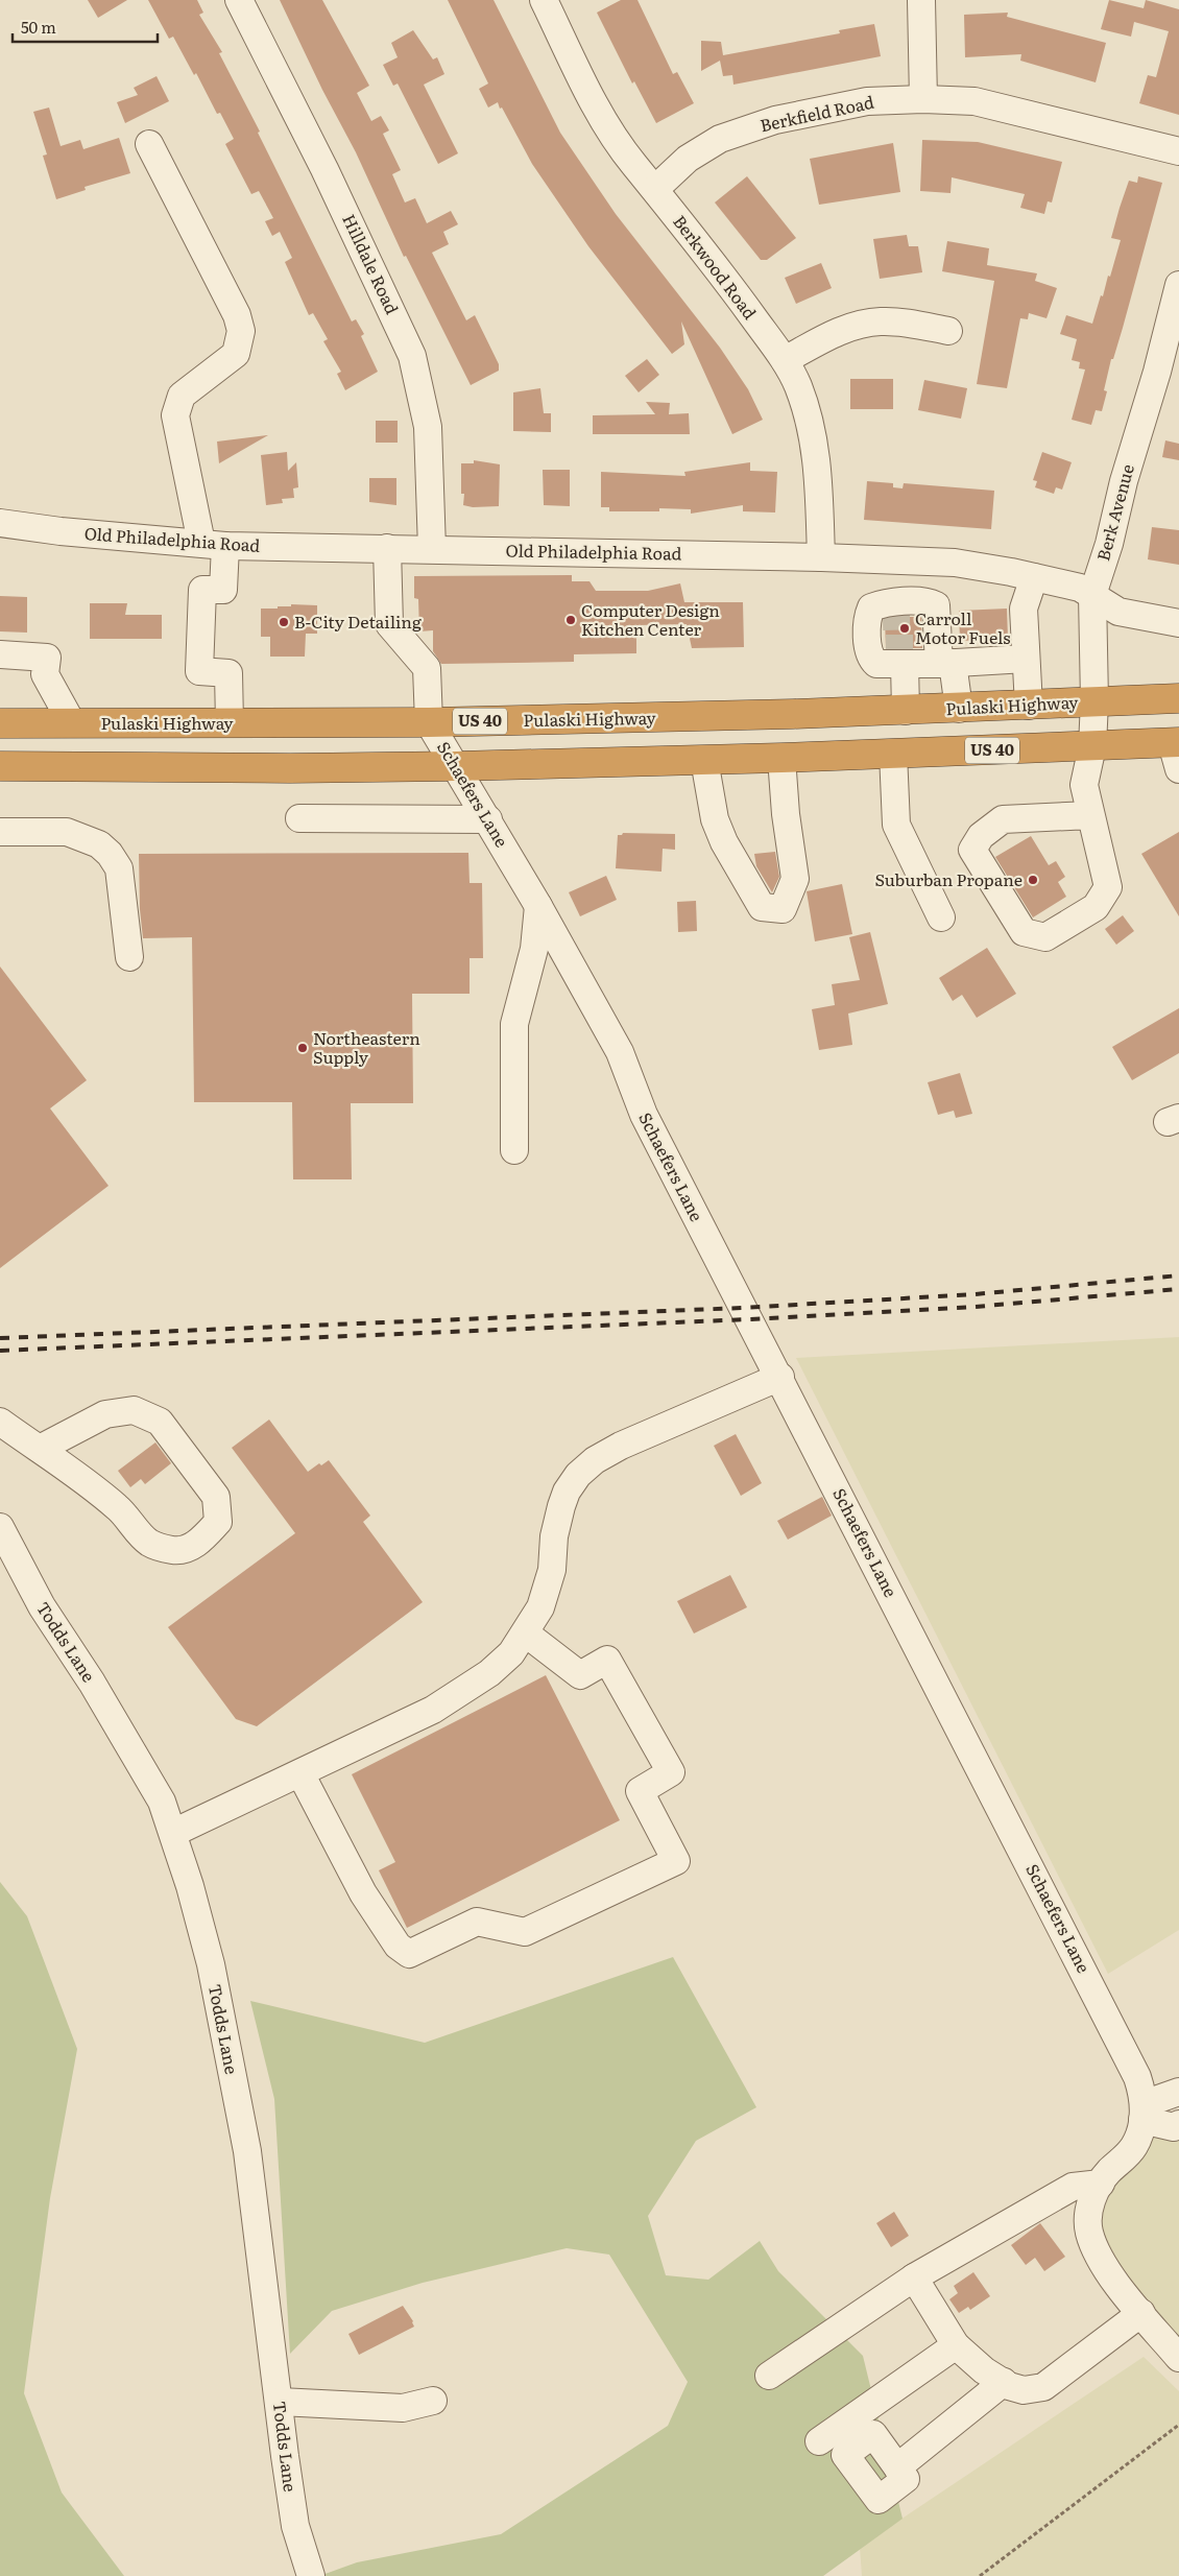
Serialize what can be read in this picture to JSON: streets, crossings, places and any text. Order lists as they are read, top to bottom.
{
  "streets": {
    "highway": ["Pulaski Highway", "US 40"],
    "street": [
      "Berkfield Road",
      "Hilldale Road",
      "Berkwood Road",
      "Berk Avenue",
      "Old Philadelphia Road",
      "Schaefers Lane",
      "Todds Lane"
    ]
  },
  "crossings": [
    ["Berkfield Road", "Berkwood Road"],
    ["Hilldale Road", "Old Philadelphia Road"],
    ["Berkwood Road", "Old Philadelphia Road"],
    ["Berk Avenue", "Old Philadelphia Road"],
    ["Berk Avenue", "Pulaski Highway"],
    ["Berk Avenue", "US 40"],
    ["Pulaski Highway", "Schaefers Lane"],
    ["US 40", "Schaefers Lane"]
  ],
  "places": [
    "Computer Design Kitchen Center",
    "B-City Detailing",
    "Carroll Motor Fuels",
    "Suburban Propane",
    "Northeastern Supply"
  ],
  "scale_bar": "50 m"
}
